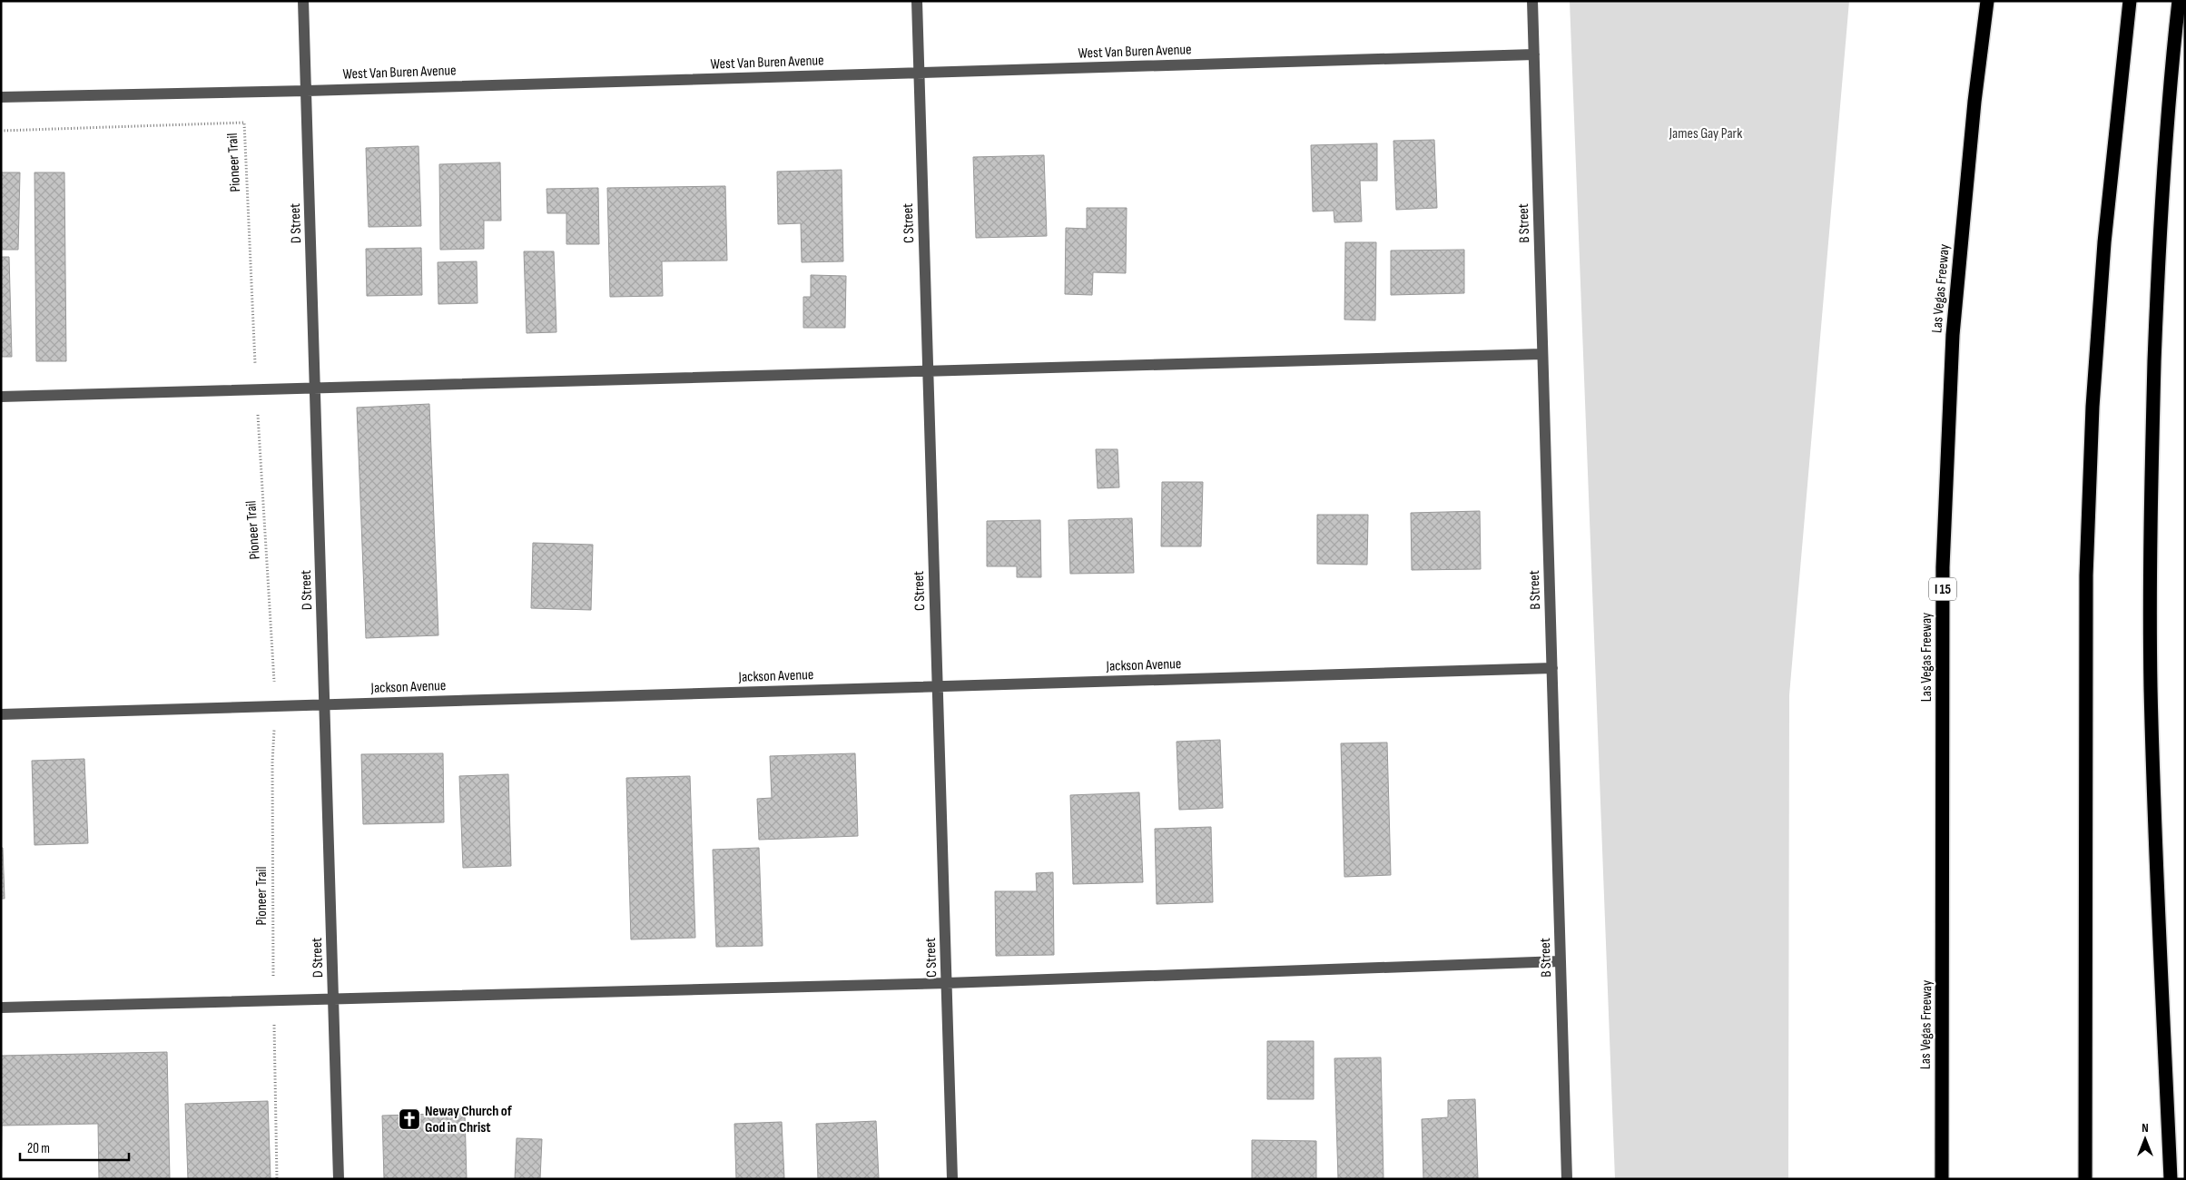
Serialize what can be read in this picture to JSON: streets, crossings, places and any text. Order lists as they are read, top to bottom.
{
  "streets": {
    "highway": ["Las Vegas Freeway", "I 15"],
    "street": [
      "West Van Buren Avenue",
      "D Street",
      "C Street",
      "B Street",
      "Jackson Avenue"
    ],
    "path": ["Pioneer Trail"]
  },
  "crossings": [
    ["West Van Buren Avenue", "D Street"],
    ["West Van Buren Avenue", "C Street"],
    ["West Van Buren Avenue", "B Street"],
    ["Pioneer Trail", "Jackson Avenue"],
    ["D Street", "Jackson Avenue"],
    ["C Street", "Jackson Avenue"],
    ["B Street", "Jackson Avenue"]
  ],
  "parks": ["James Gay Park"],
  "places": {
    "church": ["Neway Church of God in Christ"]
  },
  "scale_bar": "20 m",
  "north": "top"
}
